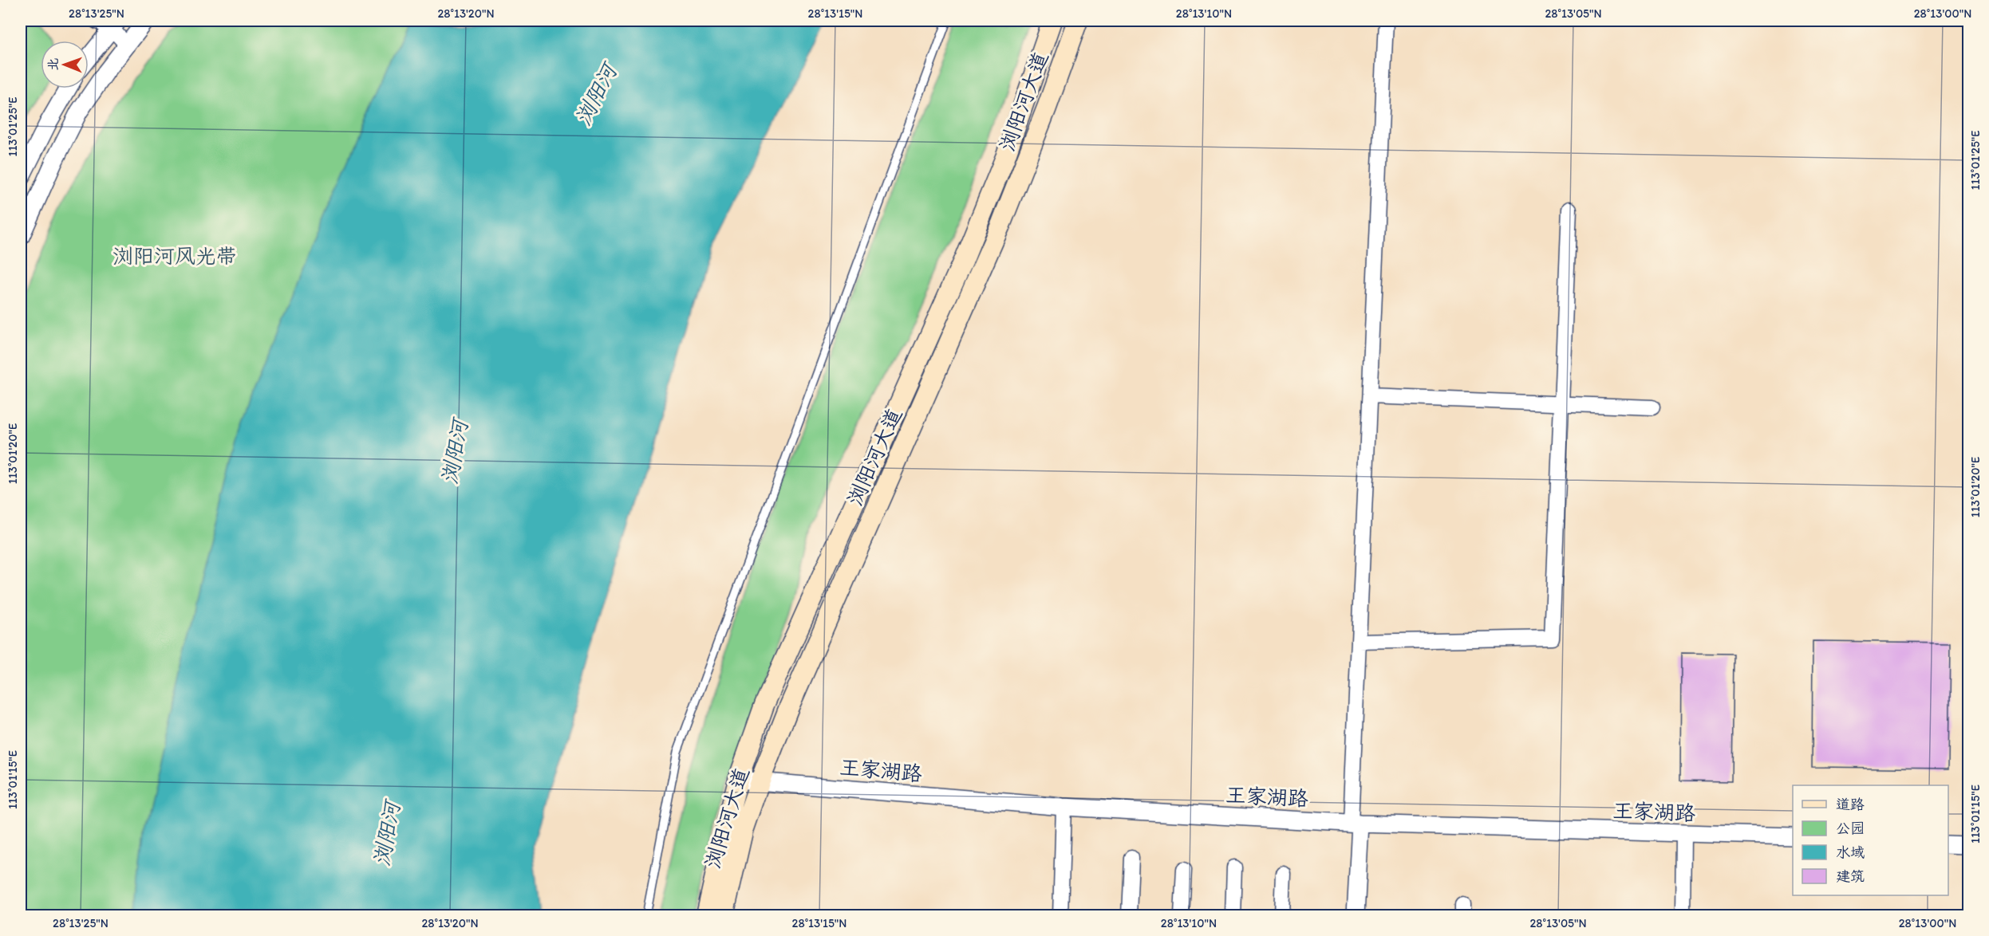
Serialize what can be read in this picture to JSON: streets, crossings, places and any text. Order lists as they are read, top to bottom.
{
  "streets": {
    "main road": ["浏阳河大道"],
    "street": ["王家湖路"]
  },
  "crossings": [
    ["浏阳河大道", "王家湖路"]
  ],
  "water": ["浏阳河"],
  "parks": ["浏阳河风光带"],
  "legend": [
    "道路",
    "公园",
    "水域",
    "建筑"
  ],
  "north": "left",
  "coordinates": [
    "28°13'25\"N",
    "28°13'20\"N",
    "28°13'15\"N",
    "28°13'10\"N",
    "28°13'05\"N",
    "28°13'00\"N",
    "113°01'25\"E",
    "113°01'20\"E",
    "113°01'15\"E"
  ]
}
